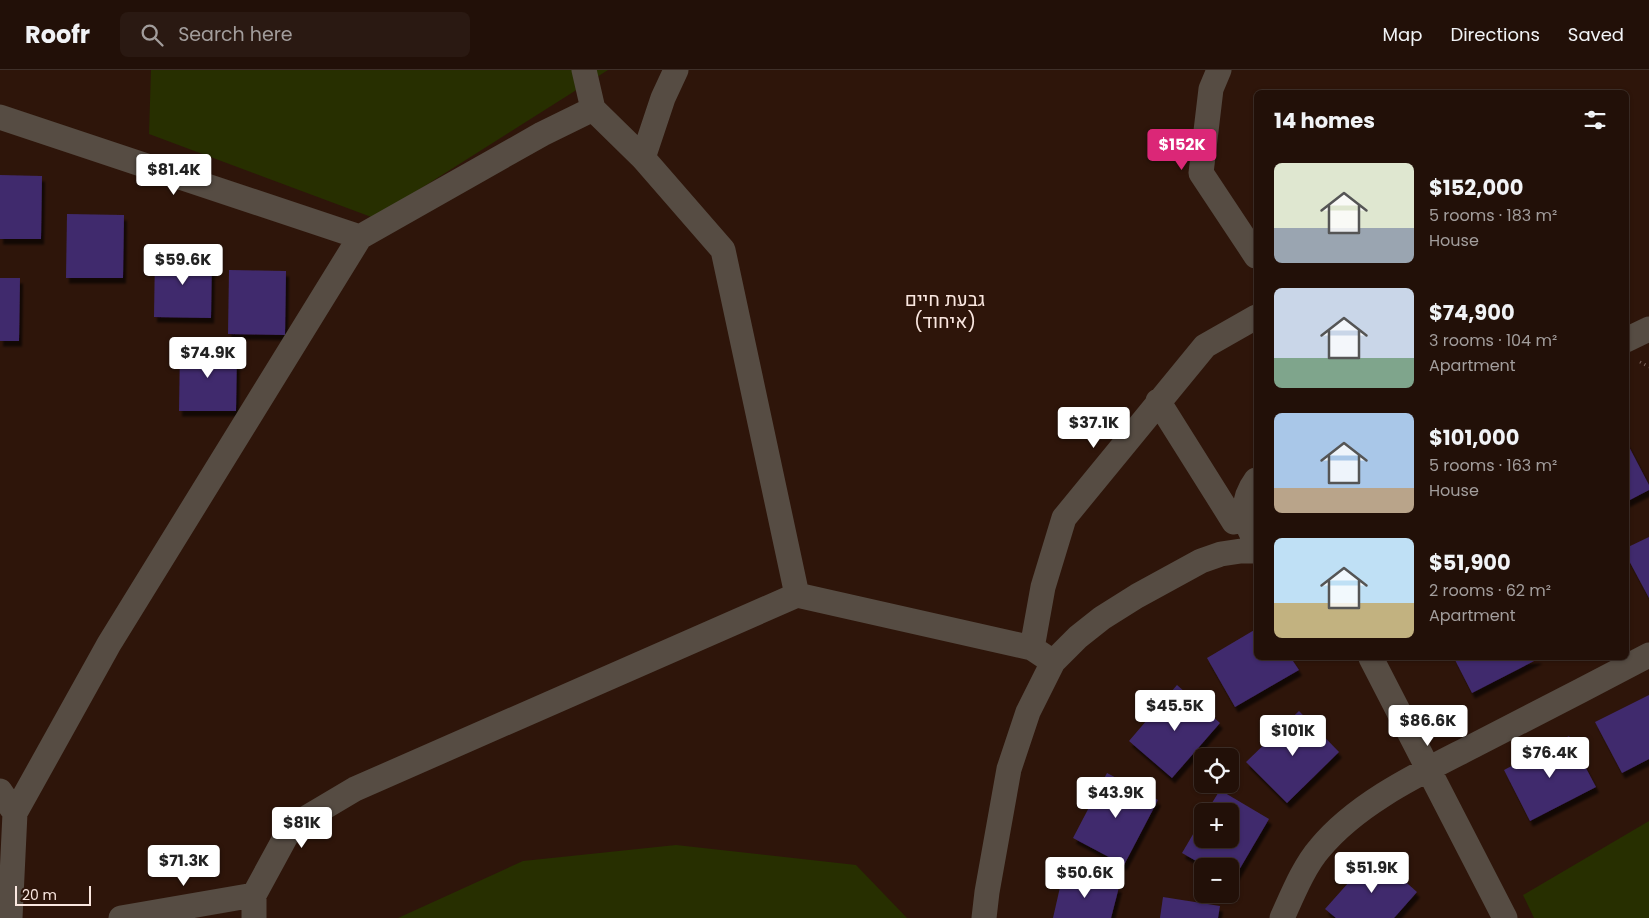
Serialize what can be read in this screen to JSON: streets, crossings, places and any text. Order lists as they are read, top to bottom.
{
  "districts": ["גבעת חיים (איחוד)"],
  "scale_bar": "20 m",
  "page": {
    "header": "Roofr",
    "search": "Search here",
    "nav": ["Map", "Directions", "Saved"],
    "heading": "14 homes",
    "price": [
      "$152K",
      "$81.4K",
      "$59.6K",
      "$74.9K",
      "$37.1K",
      "$45.5K",
      "$86.6K",
      "$101K",
      "$76.4K",
      "$43.9K",
      "$81K",
      "$71.3K",
      "$51.9K",
      "$50.6K"
    ],
    "list": [
      {
        "name": "$152,000",
        "note": "5 rooms · 183 m² · House"
      },
      {
        "name": "$74,900",
        "note": "3 rooms · 104 m² · Apartment"
      },
      {
        "name": "$101,000",
        "note": "5 rooms · 163 m² · House"
      },
      {
        "name": "$51,900",
        "note": "2 rooms · 62 m² · Apartment"
      }
    ],
    "map_buttons": ["+", "−"],
    "scale": "20 m"
  }
}
